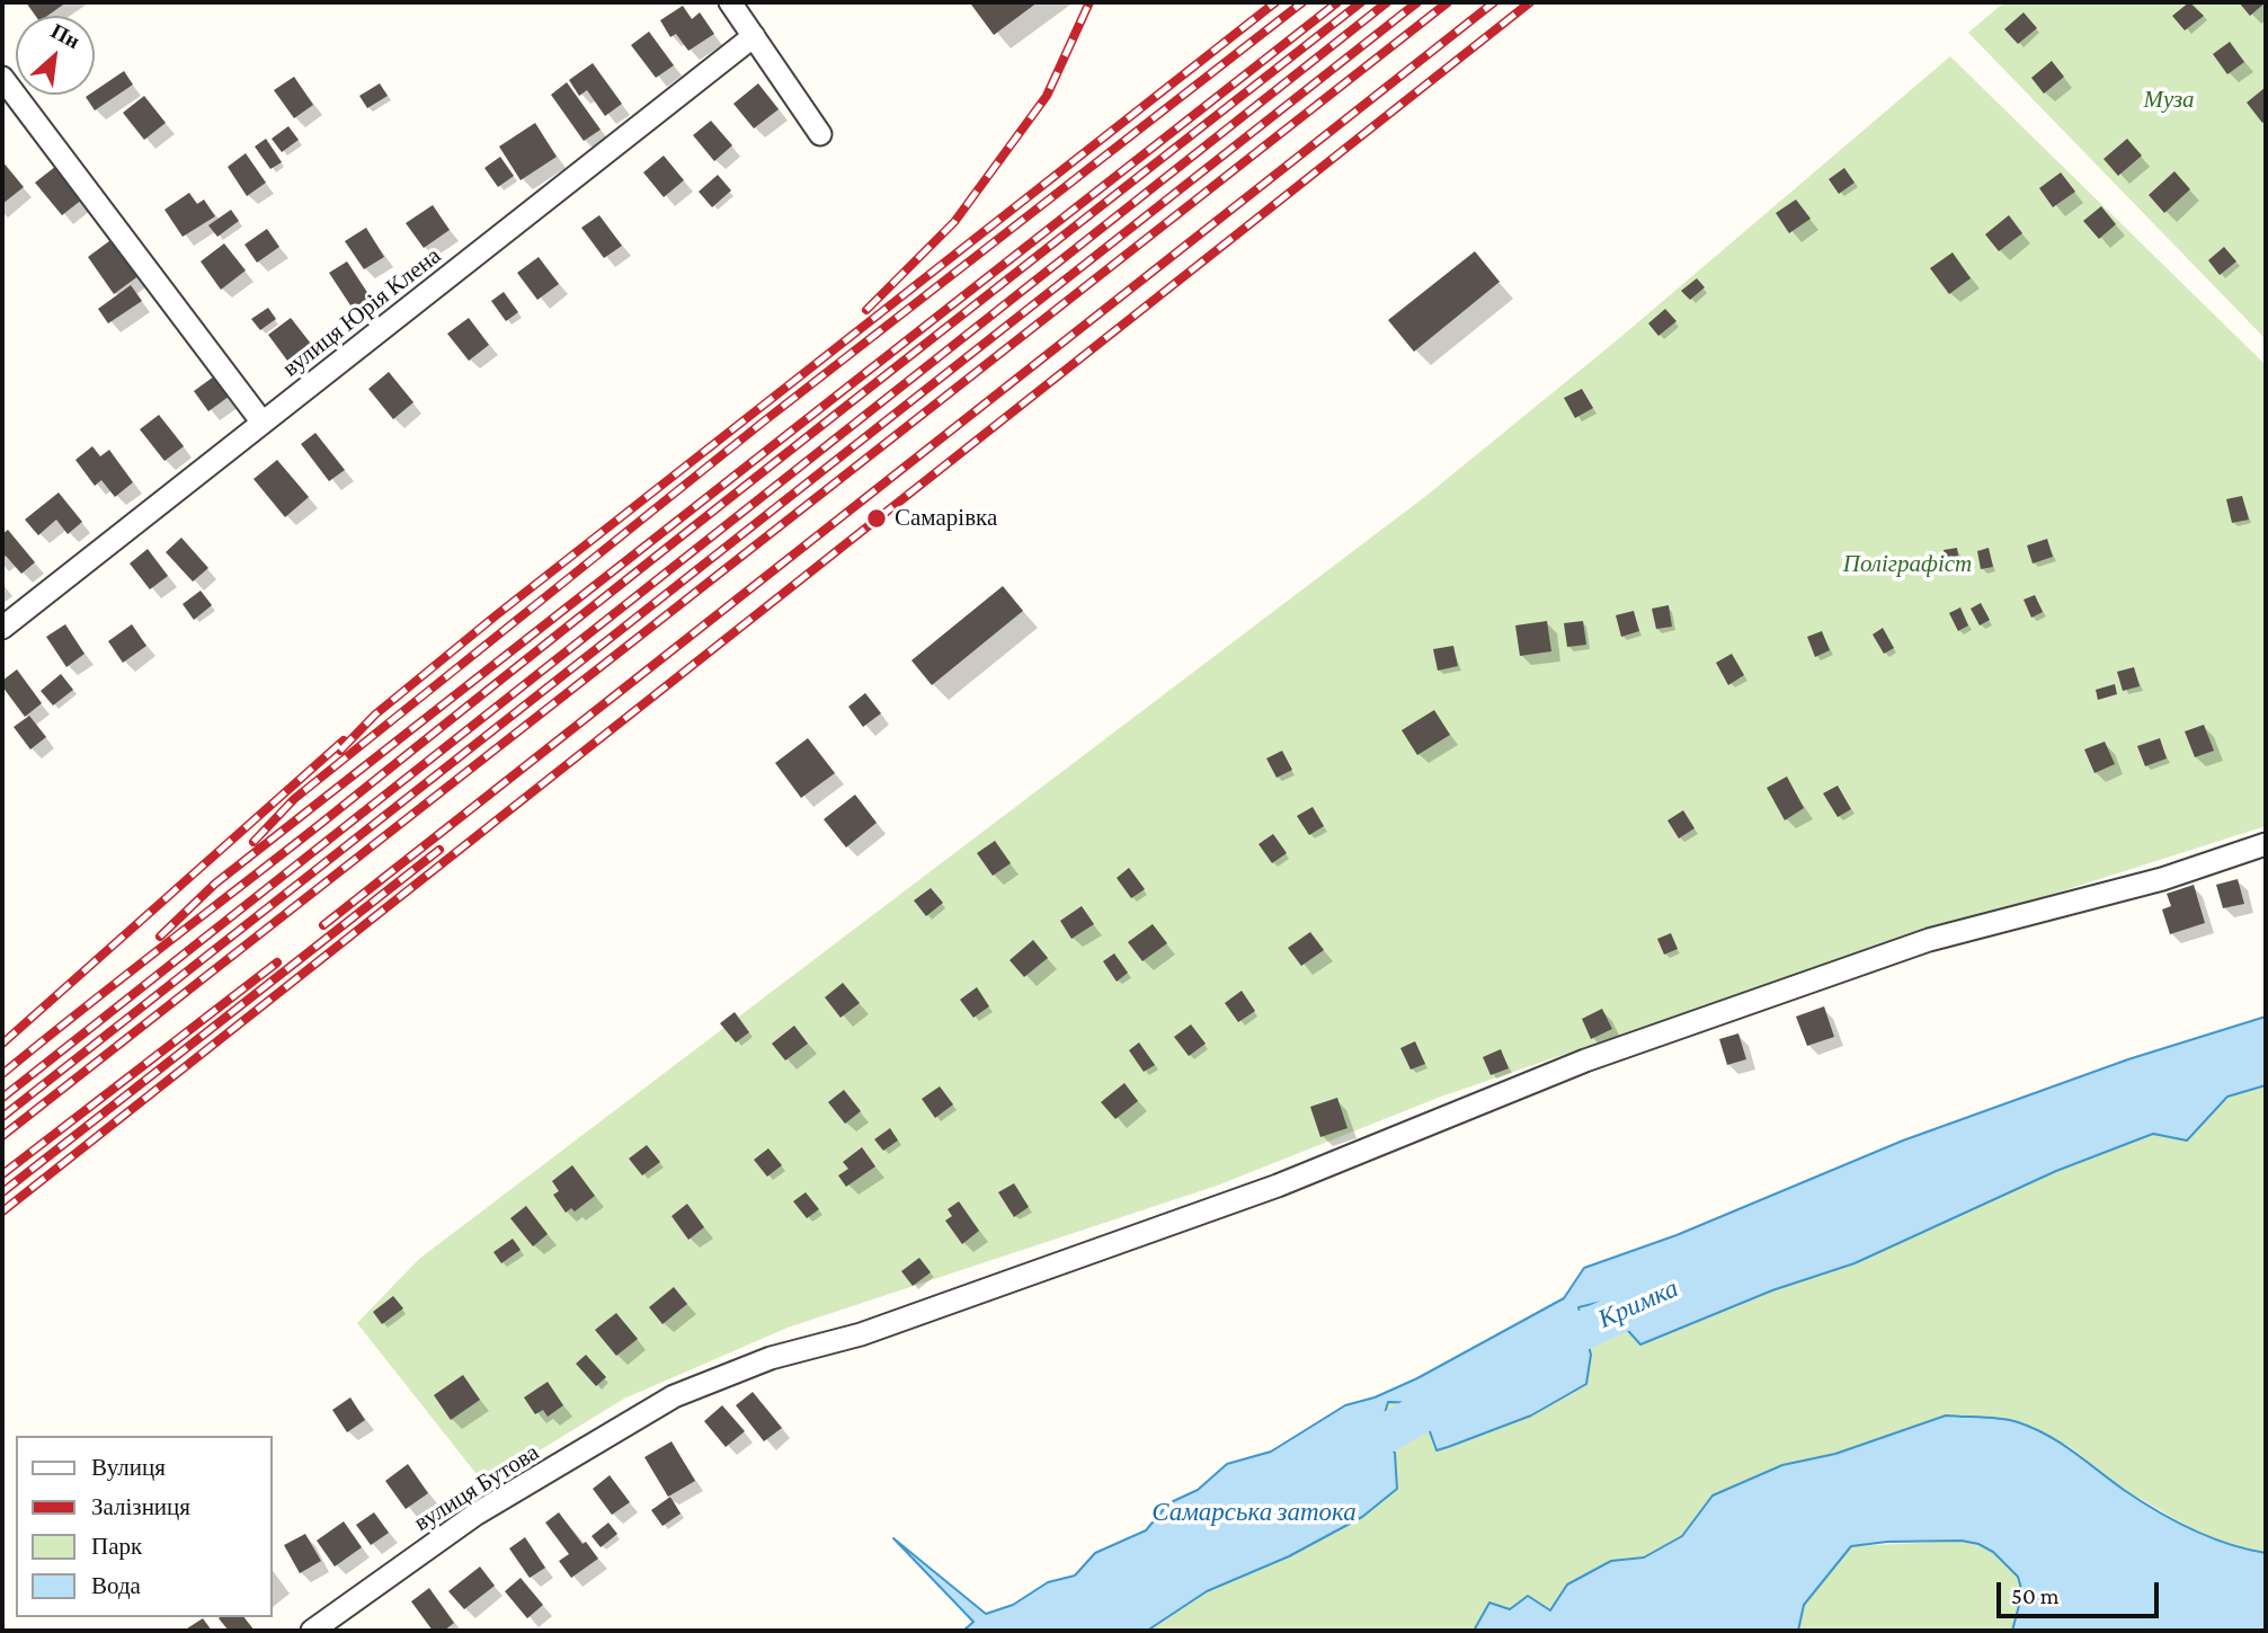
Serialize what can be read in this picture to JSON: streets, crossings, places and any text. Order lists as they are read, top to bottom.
{
  "streets": {
    "street": ["вулиця Юрія Клена", "вулиця Бутова"]
  },
  "water": ["Кримка", "Самарська затока"],
  "parks": ["Муза", "Поліграфіст"],
  "places": ["Самарівка"],
  "legend": [
    "Вулиця",
    "Залізниця",
    "Парк",
    "Вода"
  ],
  "scale_bar": "50 m",
  "north": "top right"
}
